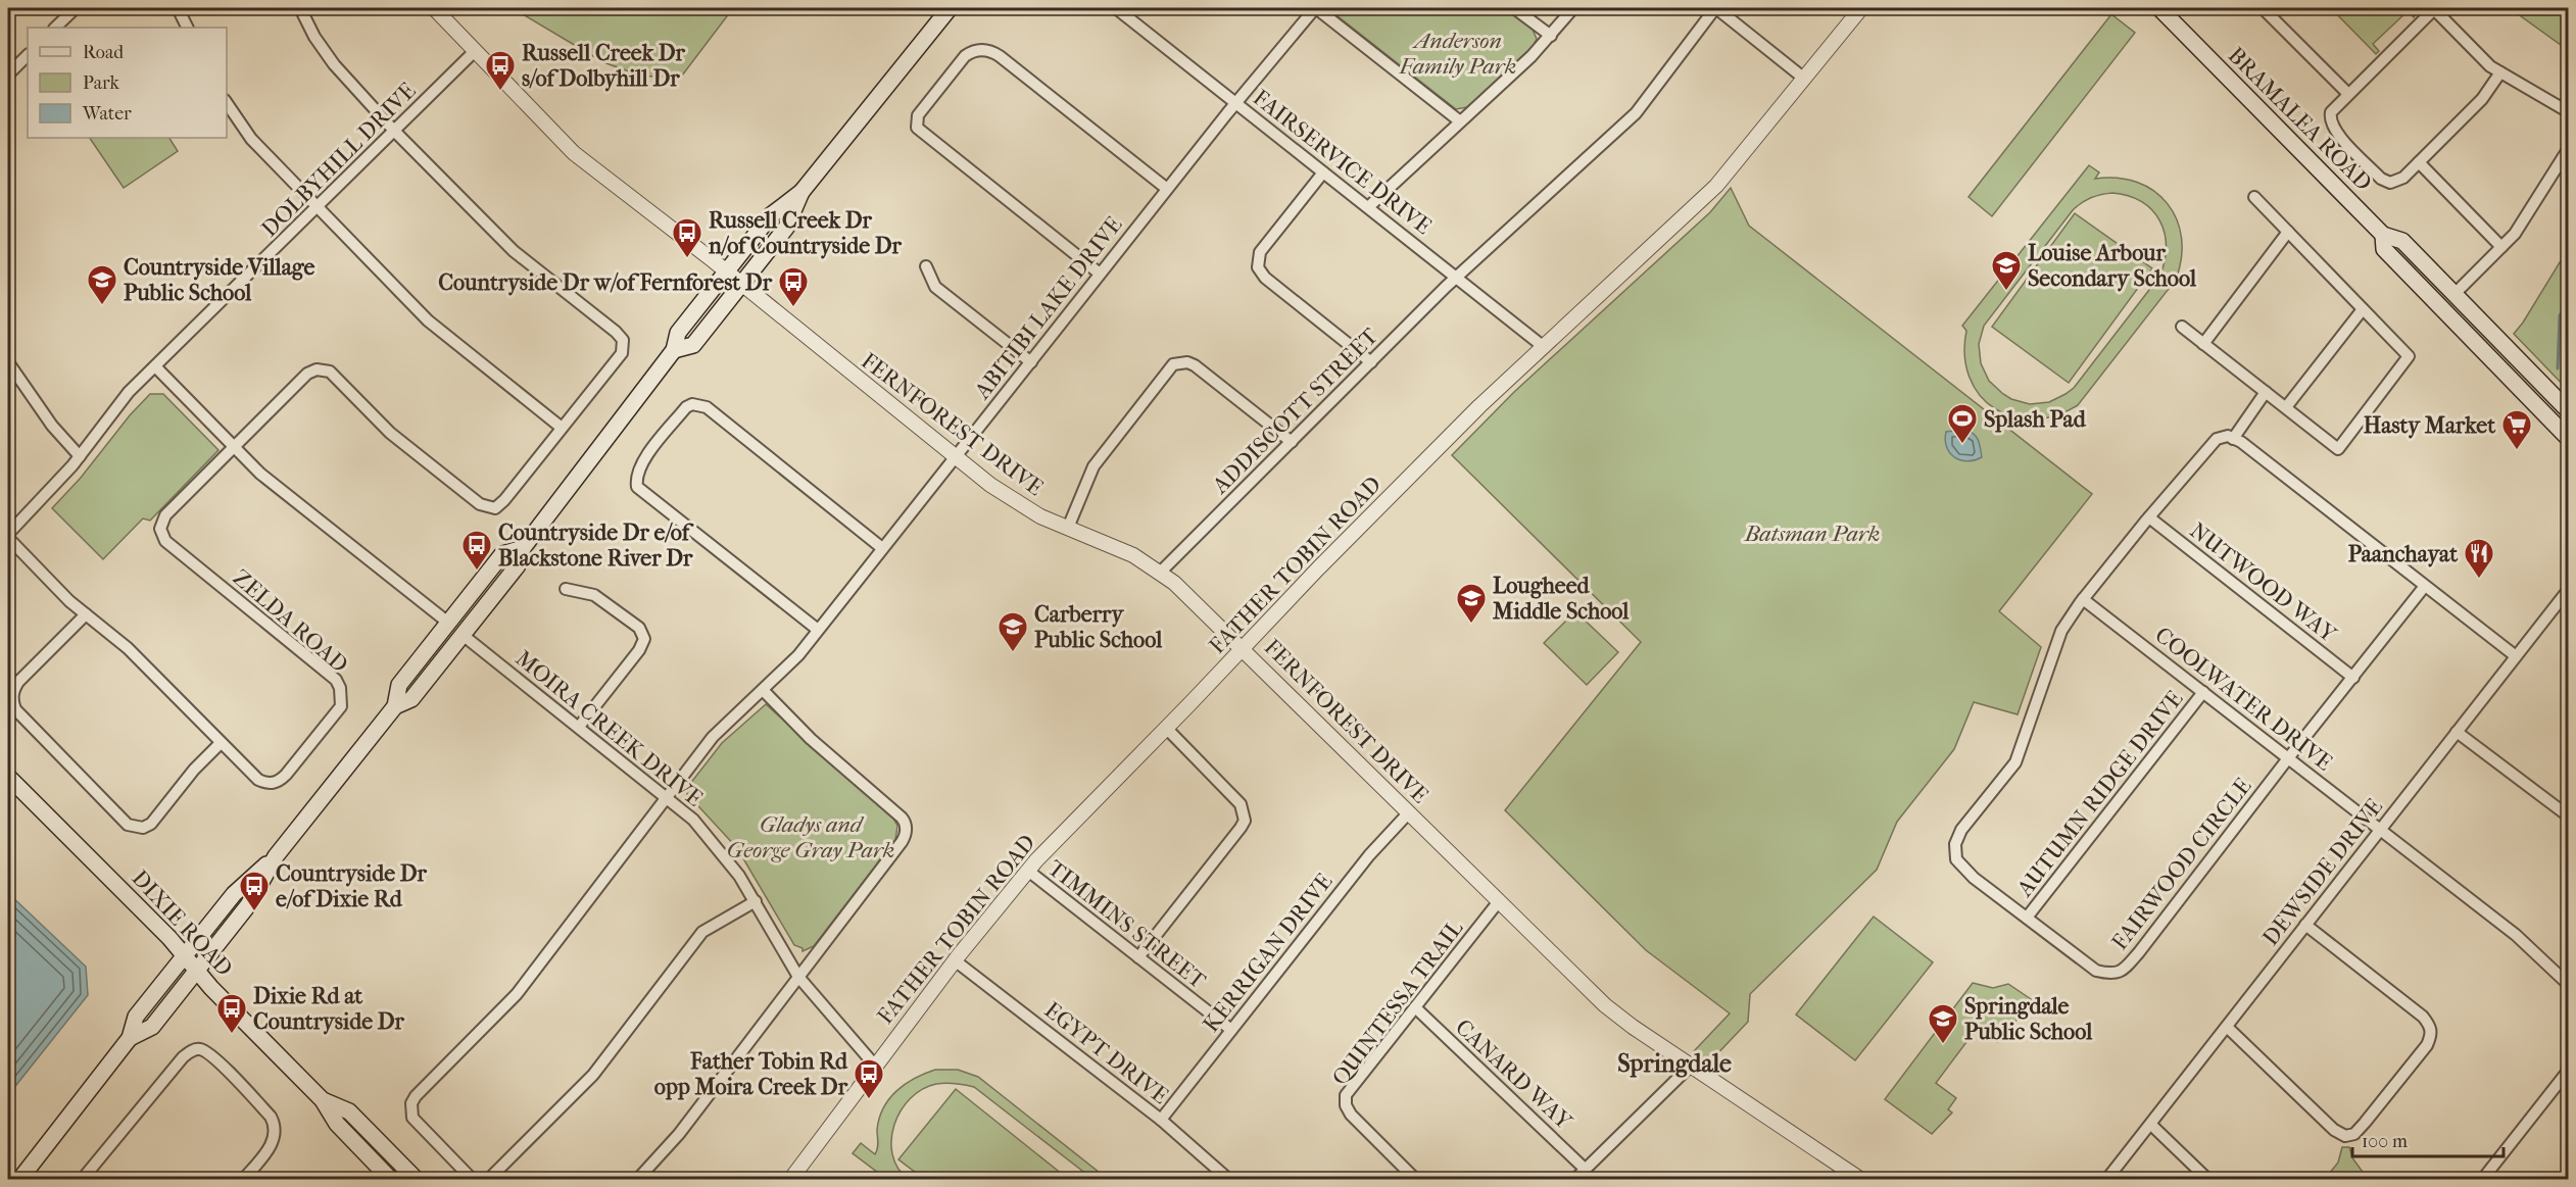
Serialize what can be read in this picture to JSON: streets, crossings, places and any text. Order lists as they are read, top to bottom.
{
  "streets": {
    "main road": ["BRAMALEA ROAD", "DIXIE ROAD"],
    "street": [
      "DOLBYHILL DRIVE",
      "FAIRSERVICE DRIVE",
      "ABITIBI LAKE DRIVE",
      "ADDISCOTT STREET",
      "FERNFOREST DRIVE",
      "FATHER TOBIN ROAD",
      "NUTWOOD WAY",
      "ZELDA ROAD",
      "COOLWATER DRIVE",
      "MOIRA CREEK DRIVE",
      "AUTUMN RIDGE DRIVE",
      "FAIRWOOD CIRCLE",
      "DEWSIDE DRIVE",
      "TIMMINS STREET",
      "KERRIGAN DRIVE",
      "QUINTESSA TRAIL",
      "EGYPT DRIVE",
      "CANARD WAY"
    ]
  },
  "crossings": [
    ["DOLBYHILL DRIVE", "FERNFOREST DRIVE"],
    ["DOLBYHILL DRIVE", "ZELDA ROAD"],
    ["FAIRSERVICE DRIVE", "ABITIBI LAKE DRIVE"],
    ["FAIRSERVICE DRIVE", "ADDISCOTT STREET"],
    ["FAIRSERVICE DRIVE", "FATHER TOBIN ROAD"],
    ["ABITIBI LAKE DRIVE", "FERNFOREST DRIVE"],
    ["ABITIBI LAKE DRIVE", "MOIRA CREEK DRIVE"],
    ["ADDISCOTT STREET", "FERNFOREST DRIVE"],
    ["FERNFOREST DRIVE", "FATHER TOBIN ROAD"],
    ["FERNFOREST DRIVE", "KERRIGAN DRIVE"],
    ["FERNFOREST DRIVE", "QUINTESSA TRAIL"],
    ["FATHER TOBIN ROAD", "MOIRA CREEK DRIVE"],
    ["FATHER TOBIN ROAD", "TIMMINS STREET"],
    ["FATHER TOBIN ROAD", "EGYPT DRIVE"],
    ["NUTWOOD WAY", "FAIRWOOD CIRCLE"],
    ["COOLWATER DRIVE", "AUTUMN RIDGE DRIVE"],
    ["COOLWATER DRIVE", "FAIRWOOD CIRCLE"],
    ["COOLWATER DRIVE", "DEWSIDE DRIVE"],
    ["AUTUMN RIDGE DRIVE", "FAIRWOOD CIRCLE"],
    ["TIMMINS STREET", "KERRIGAN DRIVE"],
    ["KERRIGAN DRIVE", "EGYPT DRIVE"],
    ["QUINTESSA TRAIL", "CANARD WAY"]
  ],
  "districts": ["Springdale"],
  "parks": ["Anderson Family Park", "Batsman Park", "Gladys and George Gray Park"],
  "places": {
    "bus stop": [
      "Russell Creek Dr s/of Dolbyhill Dr",
      "Russell Creek Dr n/of Countryside Dr",
      "Countryside Dr w/of Fernforest Dr",
      "Countryside Dr e/of Blackstone River Dr",
      "Countryside Dr e/of Dixie Rd",
      "Dixie Rd at Countryside Dr",
      "Father Tobin Rd opp Moira Creek Dr"
    ],
    "school or university": [
      "Louise Arbour Secondary School",
      "Countryside Village Public School",
      "Lougheed Middle School",
      "Carberry Public School",
      "Springdale Public School"
    ],
    "sports": ["Splash Pad"],
    "supermarket": ["Hasty Market"],
    "restaurant": ["Paanchayat"]
  },
  "legend": ["Road", "Park", "Water"],
  "scale_bar": "100 m"
}
